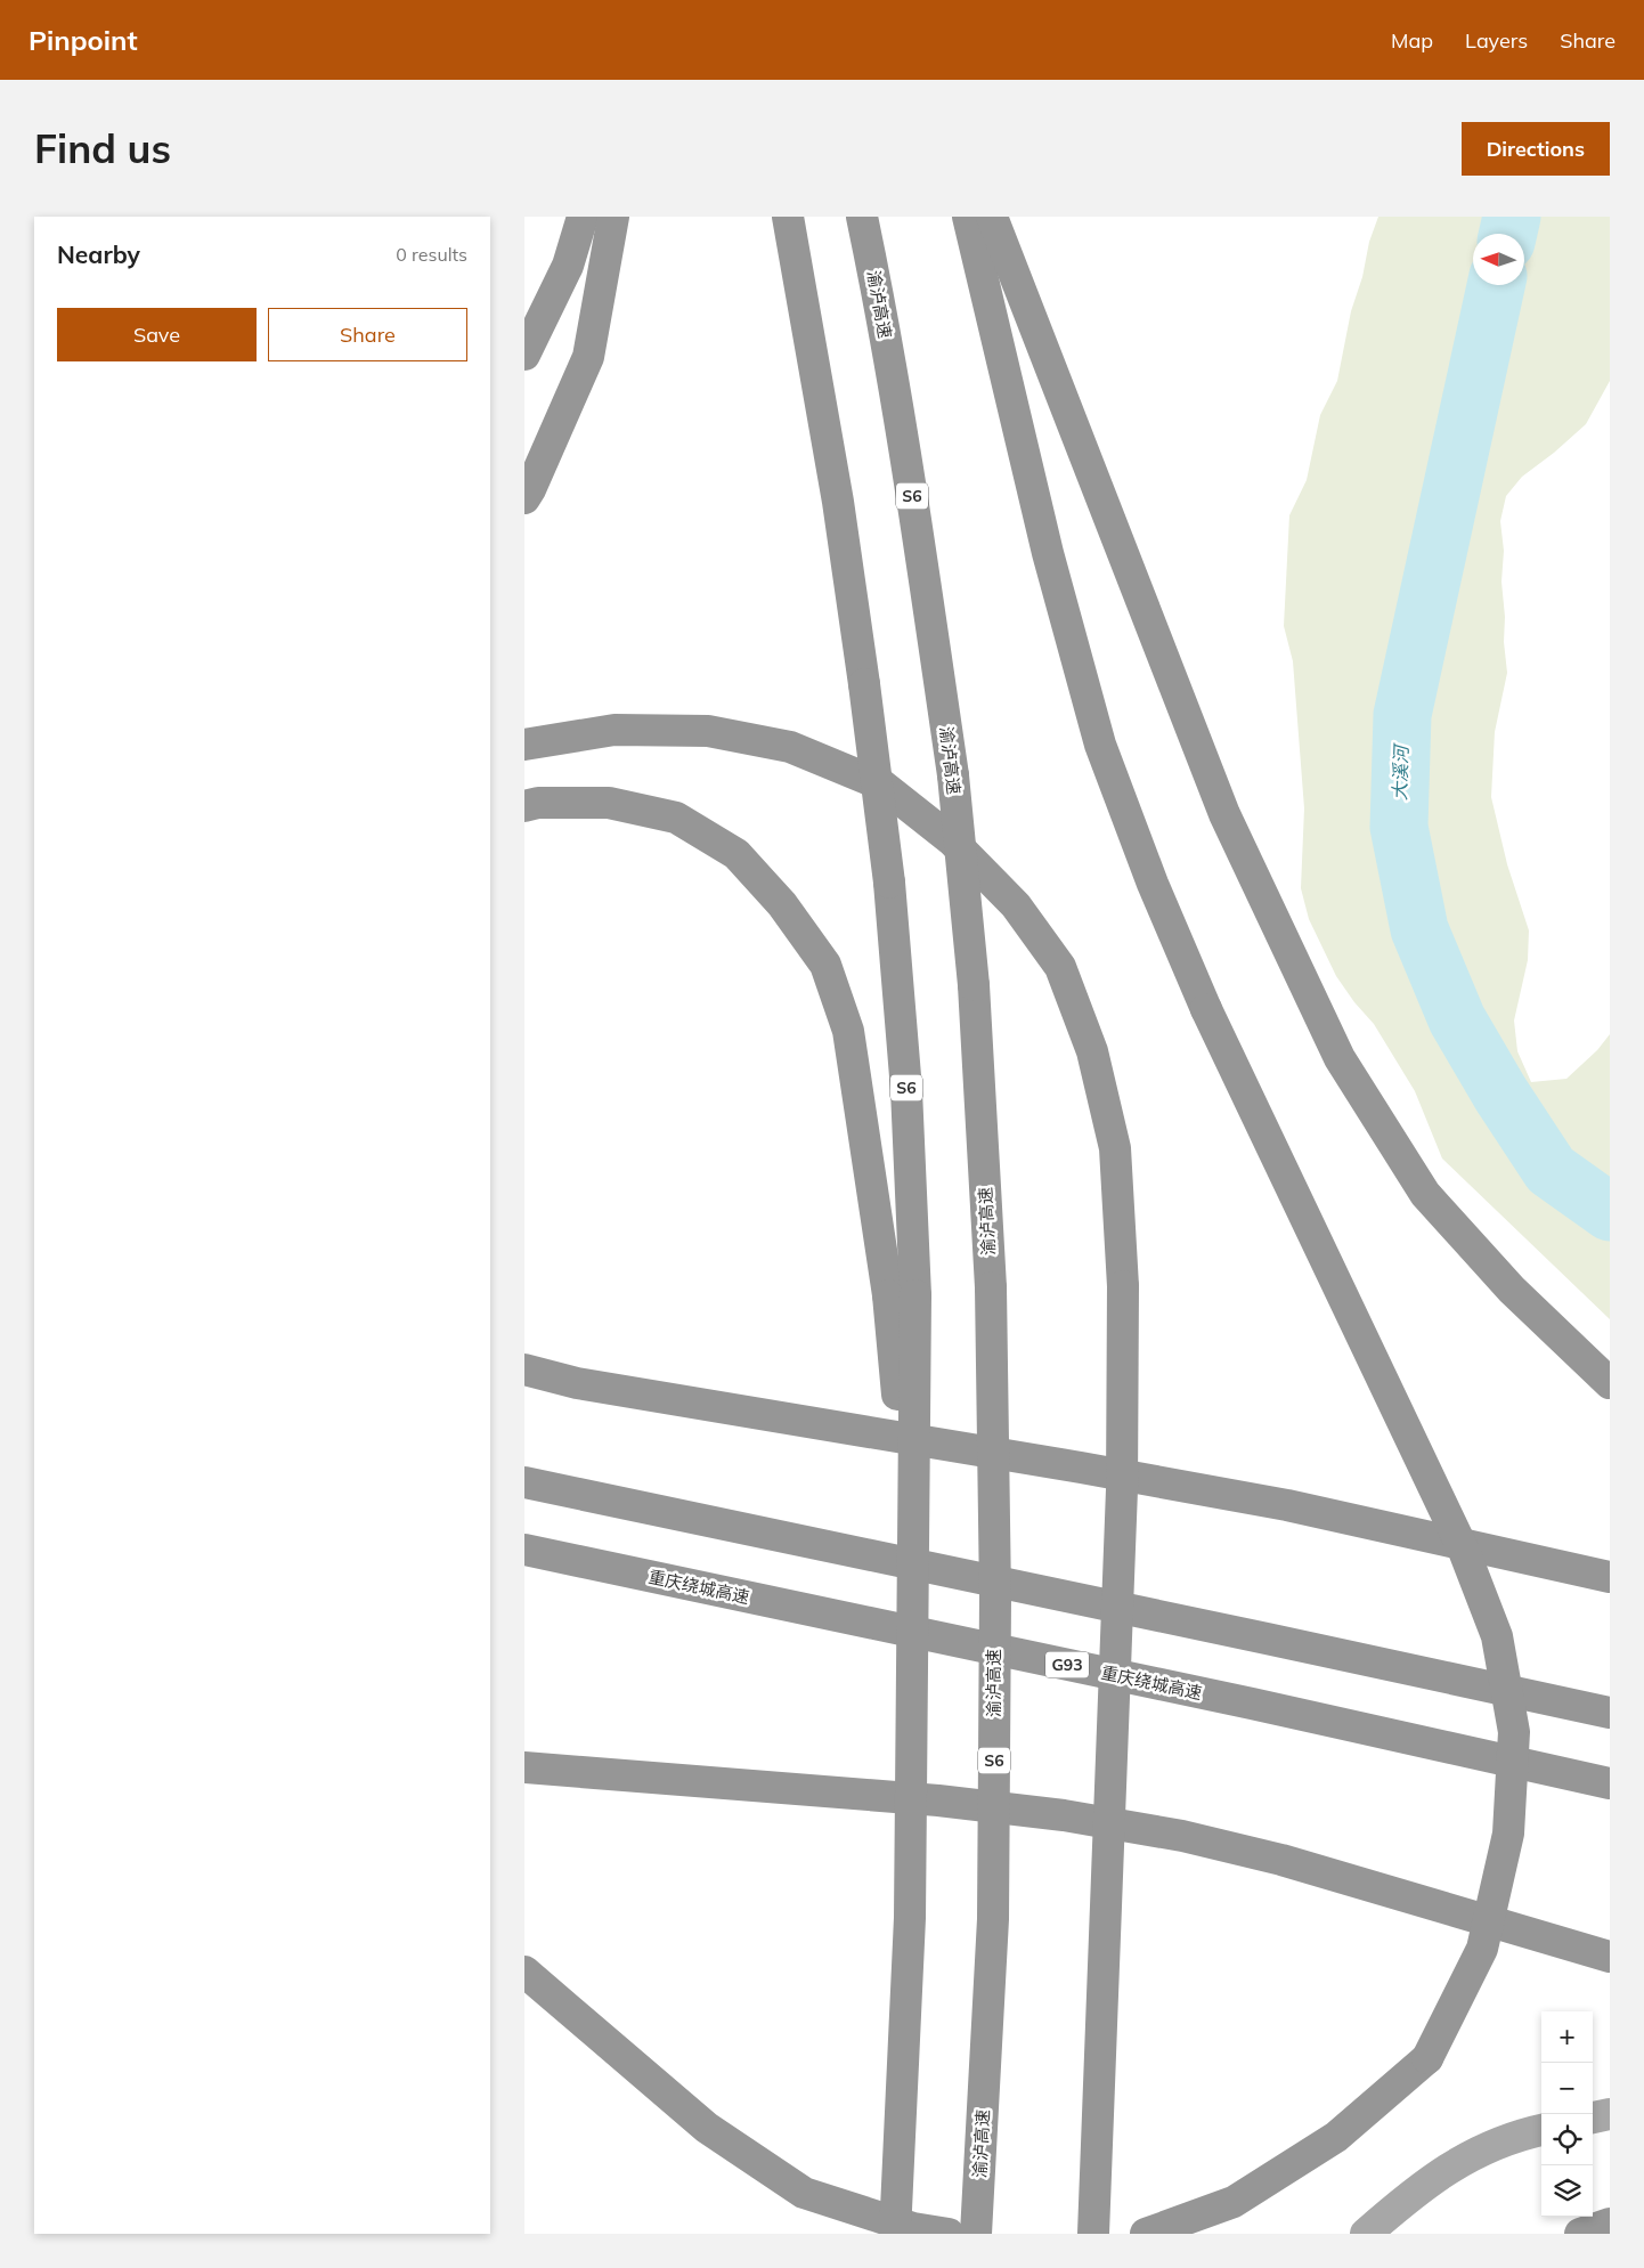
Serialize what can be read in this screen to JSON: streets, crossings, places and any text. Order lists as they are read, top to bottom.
{
  "streets": {
    "highway": [
      "渝泸高速",
      "S6",
      "重庆绕城高速",
      "G93"
    ]
  },
  "water": ["大溪河"],
  "north": "left",
  "page": {
    "header": "Pinpoint",
    "nav": ["Map", "Layers", "Share"],
    "buttons": [
      "Directions",
      ["Save", "Share"]
    ],
    "title": "Find us",
    "heading": ["Nearby", "0 results"],
    "map_buttons": ["+", "−"]
  }
}
